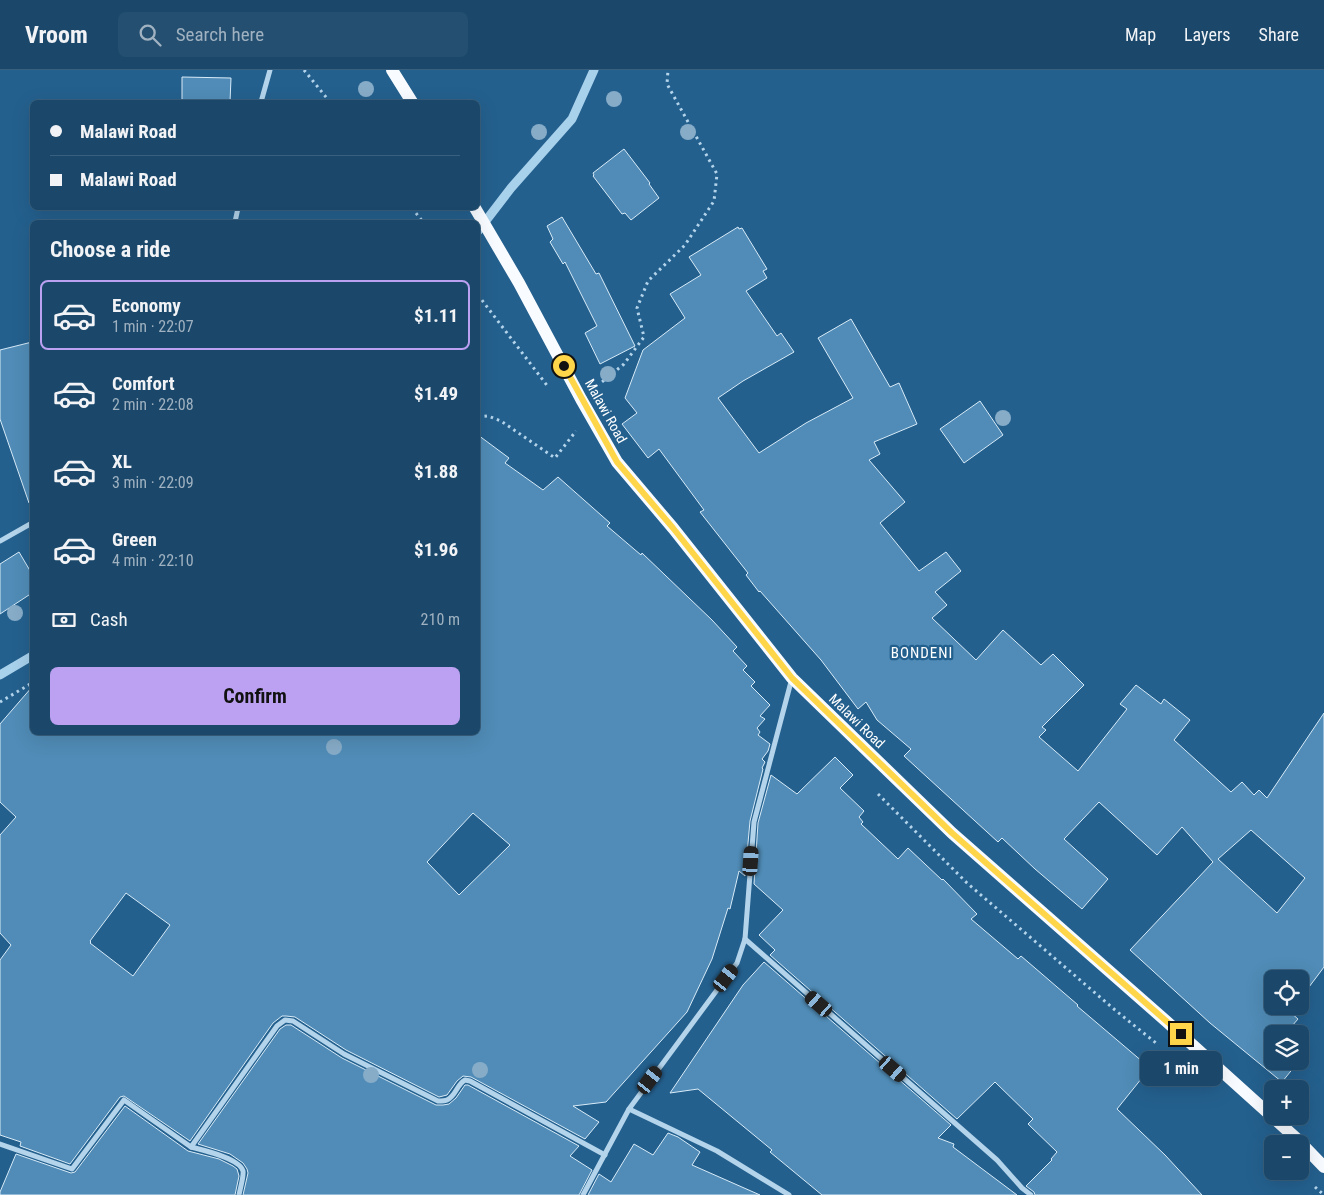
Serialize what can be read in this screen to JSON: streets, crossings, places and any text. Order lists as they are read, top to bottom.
{
  "streets": {
    "main road": ["Malawi Road"]
  },
  "districts": ["BONDENI"],
  "page": {
    "header": "Vroom",
    "search": "Search here",
    "nav": ["Map", "Layers", "Share"],
    "banner": ["Malawi Road", "Malawi Road"],
    "heading": "Choose a ride",
    "list": [
      {
        "name": "Economy",
        "note": "1 min · 22:07",
        "value": "$1.11"
      },
      {
        "name": "Comfort",
        "note": "2 min · 22:08",
        "value": "$1.49"
      },
      {
        "name": "XL",
        "note": "3 min · 22:09",
        "value": "$1.88"
      },
      {
        "name": "Green",
        "note": "4 min · 22:10",
        "value": "$1.96"
      }
    ],
    "pay": ["Cash", "210 m"],
    "buttons": "Confirm",
    "map_buttons": ["+", "−"],
    "bubble": "1 min"
  }
}
